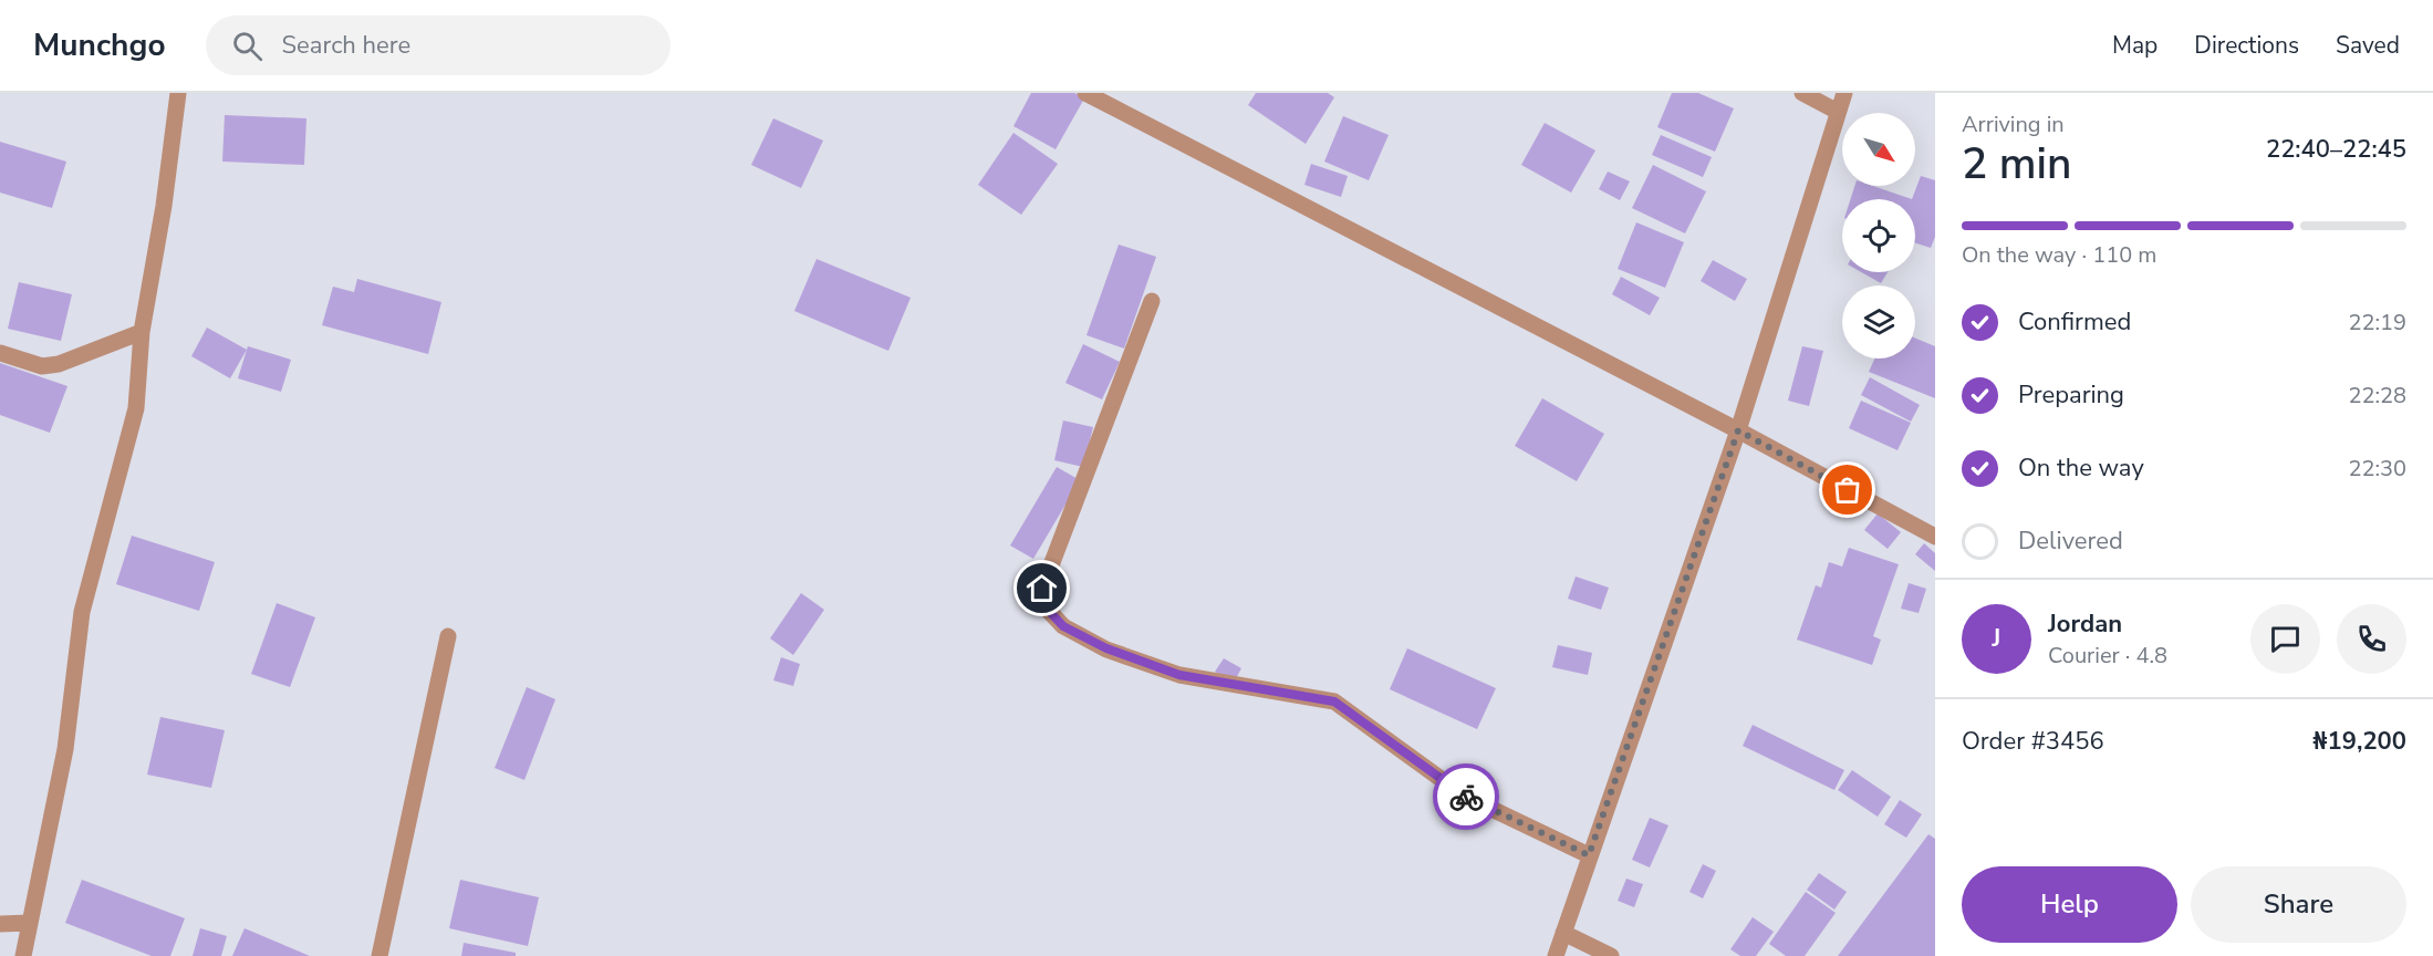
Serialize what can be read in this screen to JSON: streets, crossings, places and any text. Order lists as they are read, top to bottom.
{
  "north": "bottom right",
  "page": {
    "header": "Munchgo",
    "search": "Search here",
    "nav": ["Map", "Directions", "Saved"],
    "heading": ["2 min", "Arriving in", "22:40–22:45"],
    "panel": [
      "Jordan",
      "Courier · 4.8",
      "Order #3456",
      "₦19,200"
    ],
    "bar": "On the way · 110 m",
    "list": [
      ["Confirmed", "22:19"],
      ["Preparing", "22:28"],
      ["On the way", "22:30"],
      "Delivered"
    ],
    "round": "J",
    "buttons": ["Help", "Share"]
  }
}
